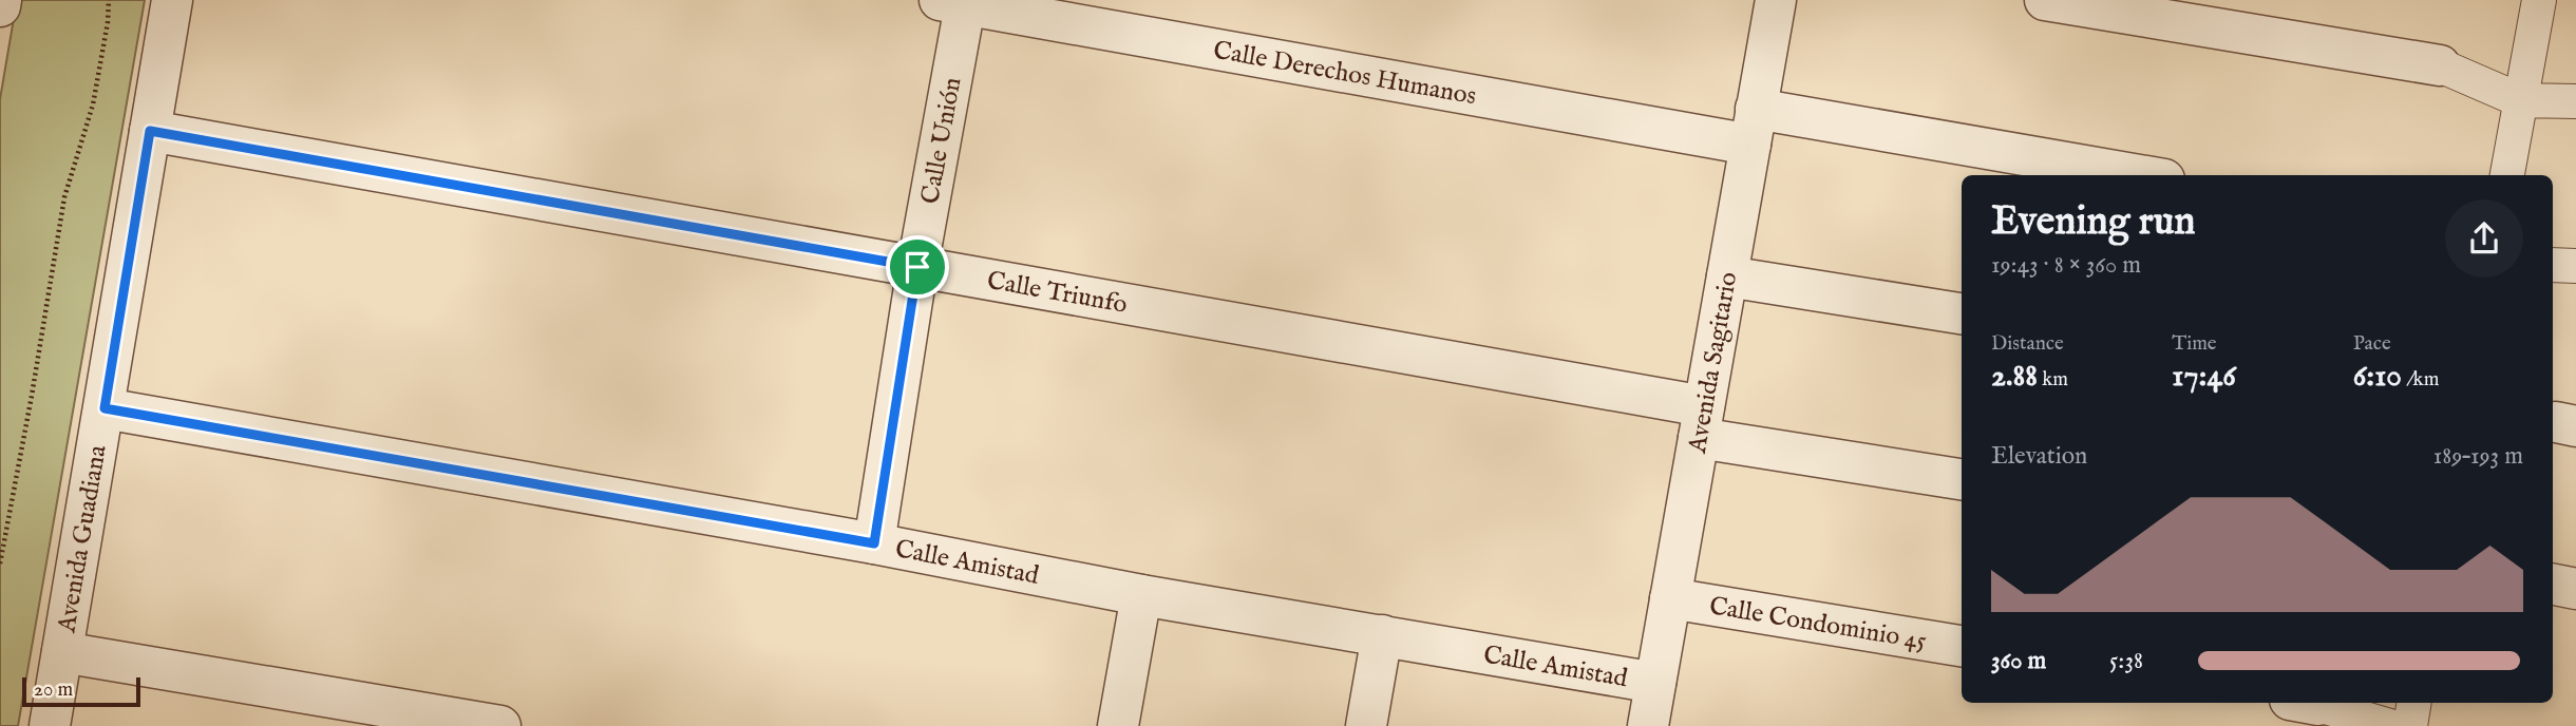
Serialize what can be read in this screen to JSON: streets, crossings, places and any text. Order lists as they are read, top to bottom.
{
  "streets": {
    "street": [
      "Calle Derechos Humanos",
      "Calle Unión",
      "Calle Triunfo",
      "Avenida Sagitario",
      "Avenida Guadiana",
      "Calle Amistad",
      "Calle Condominio 45"
    ]
  },
  "crossings": [
    ["Calle Derechos Humanos", "Calle Unión"],
    ["Calle Derechos Humanos", "Avenida Sagitario"],
    ["Calle Unión", "Calle Triunfo"],
    ["Calle Unión", "Calle Amistad"],
    ["Calle Triunfo", "Avenida Sagitario"],
    ["Calle Triunfo", "Avenida Guadiana"],
    ["Avenida Sagitario", "Calle Amistad"],
    ["Avenida Sagitario", "Calle Condominio 45"],
    ["Avenida Guadiana", "Calle Amistad"]
  ],
  "scale_bar": "20 m",
  "page": {
    "heading": ["Evening run", "19:43 · 8 × 360 m"],
    "stats": [
      ["Distance", "2.88 km"],
      ["Time", "17:46"],
      ["Pace", "6:10 /km"]
    ],
    "chart": ["Elevation", "189–193 m"],
    "list": [
      {
        "name": "360 m",
        "note": "5:38"
      }
    ],
    "scale": "20 m"
  }
}
